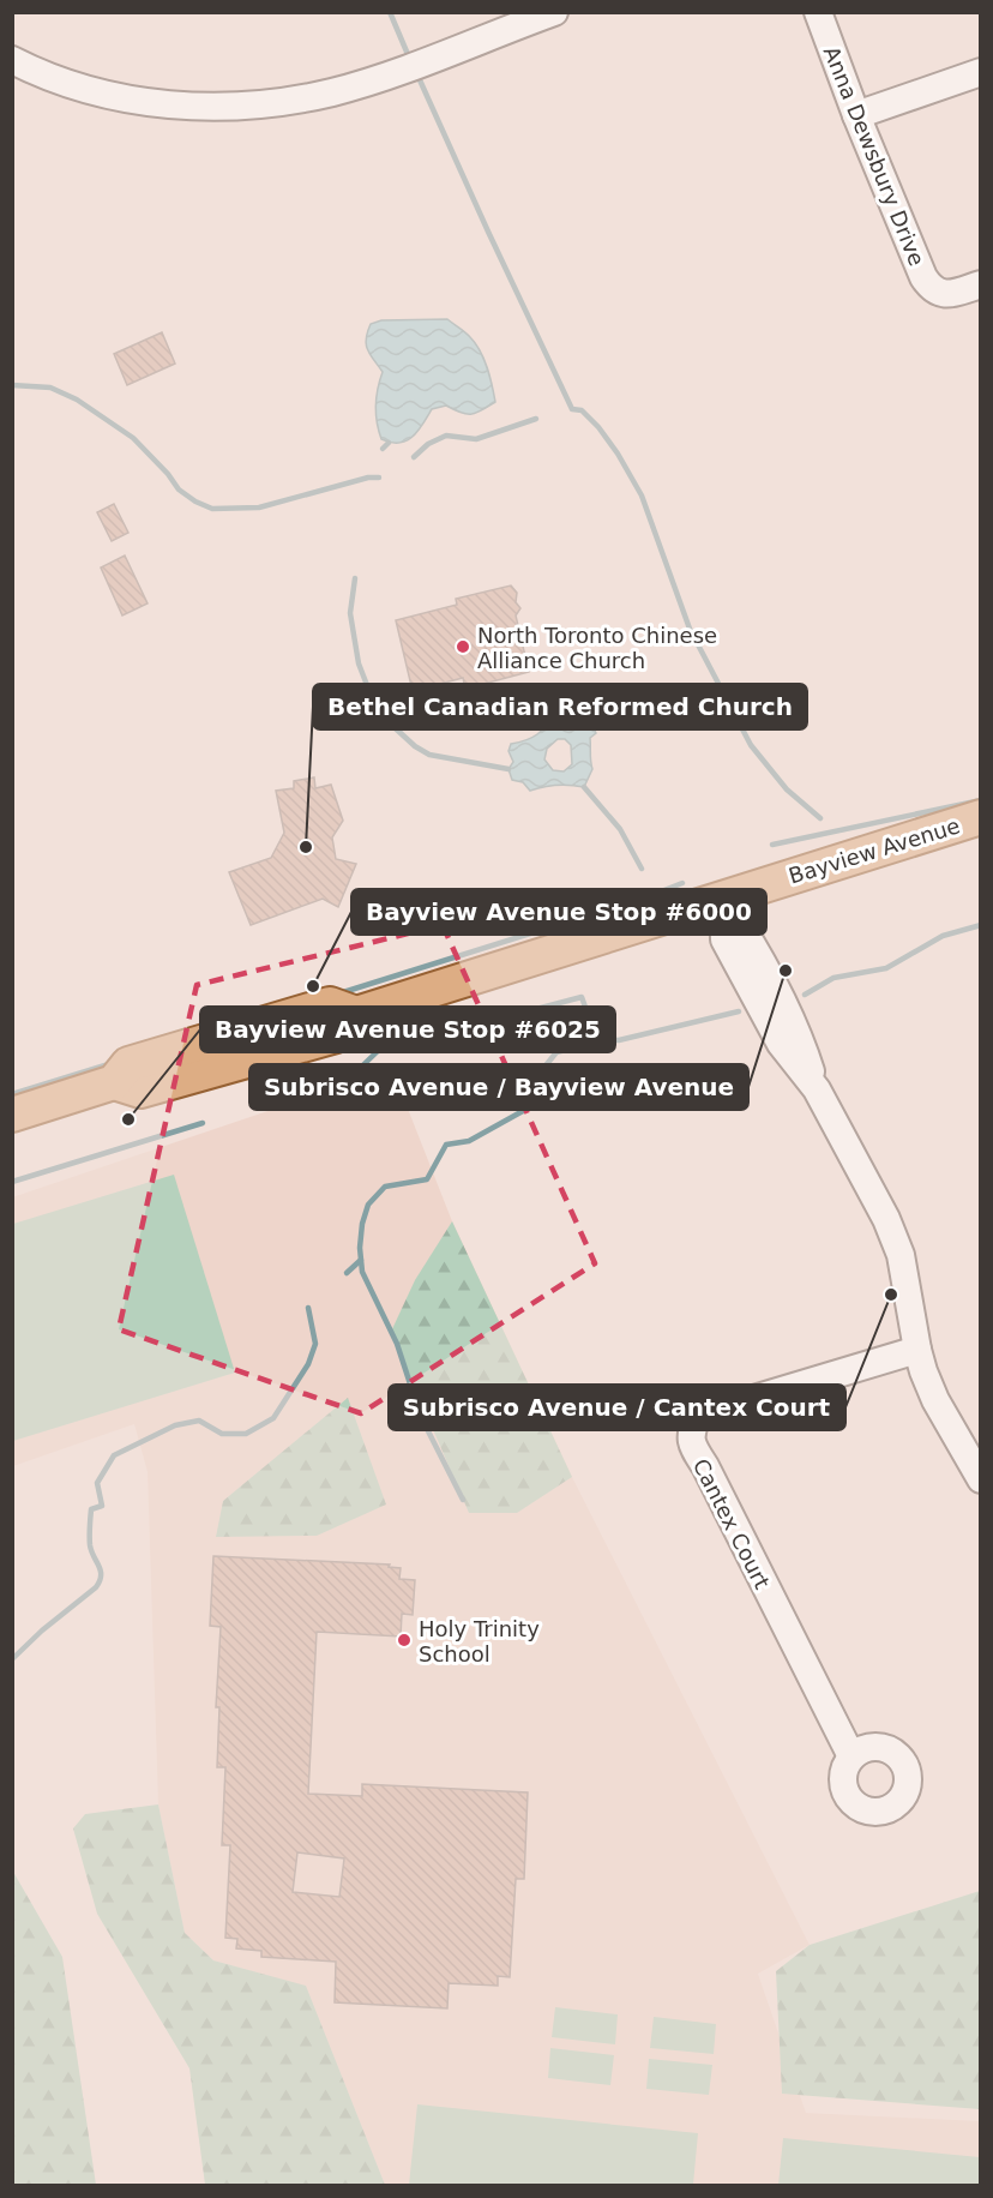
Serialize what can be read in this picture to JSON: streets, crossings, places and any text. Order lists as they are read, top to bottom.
{
  "streets": {
    "main road": ["Bayview Avenue"],
    "street": ["Anna Dewsbury Drive", "Cantex Court"]
  },
  "places": [
    "North Toronto Chinese Alliance Church",
    "Bethel Canadian Reformed Church",
    "Subrisco Avenue / Bayview Avenue",
    "Bayview Avenue Stop #6000",
    "Bayview Avenue Stop #6025",
    "Subrisco Avenue / Cantex Court",
    "Holy Trinity School"
  ]
}
